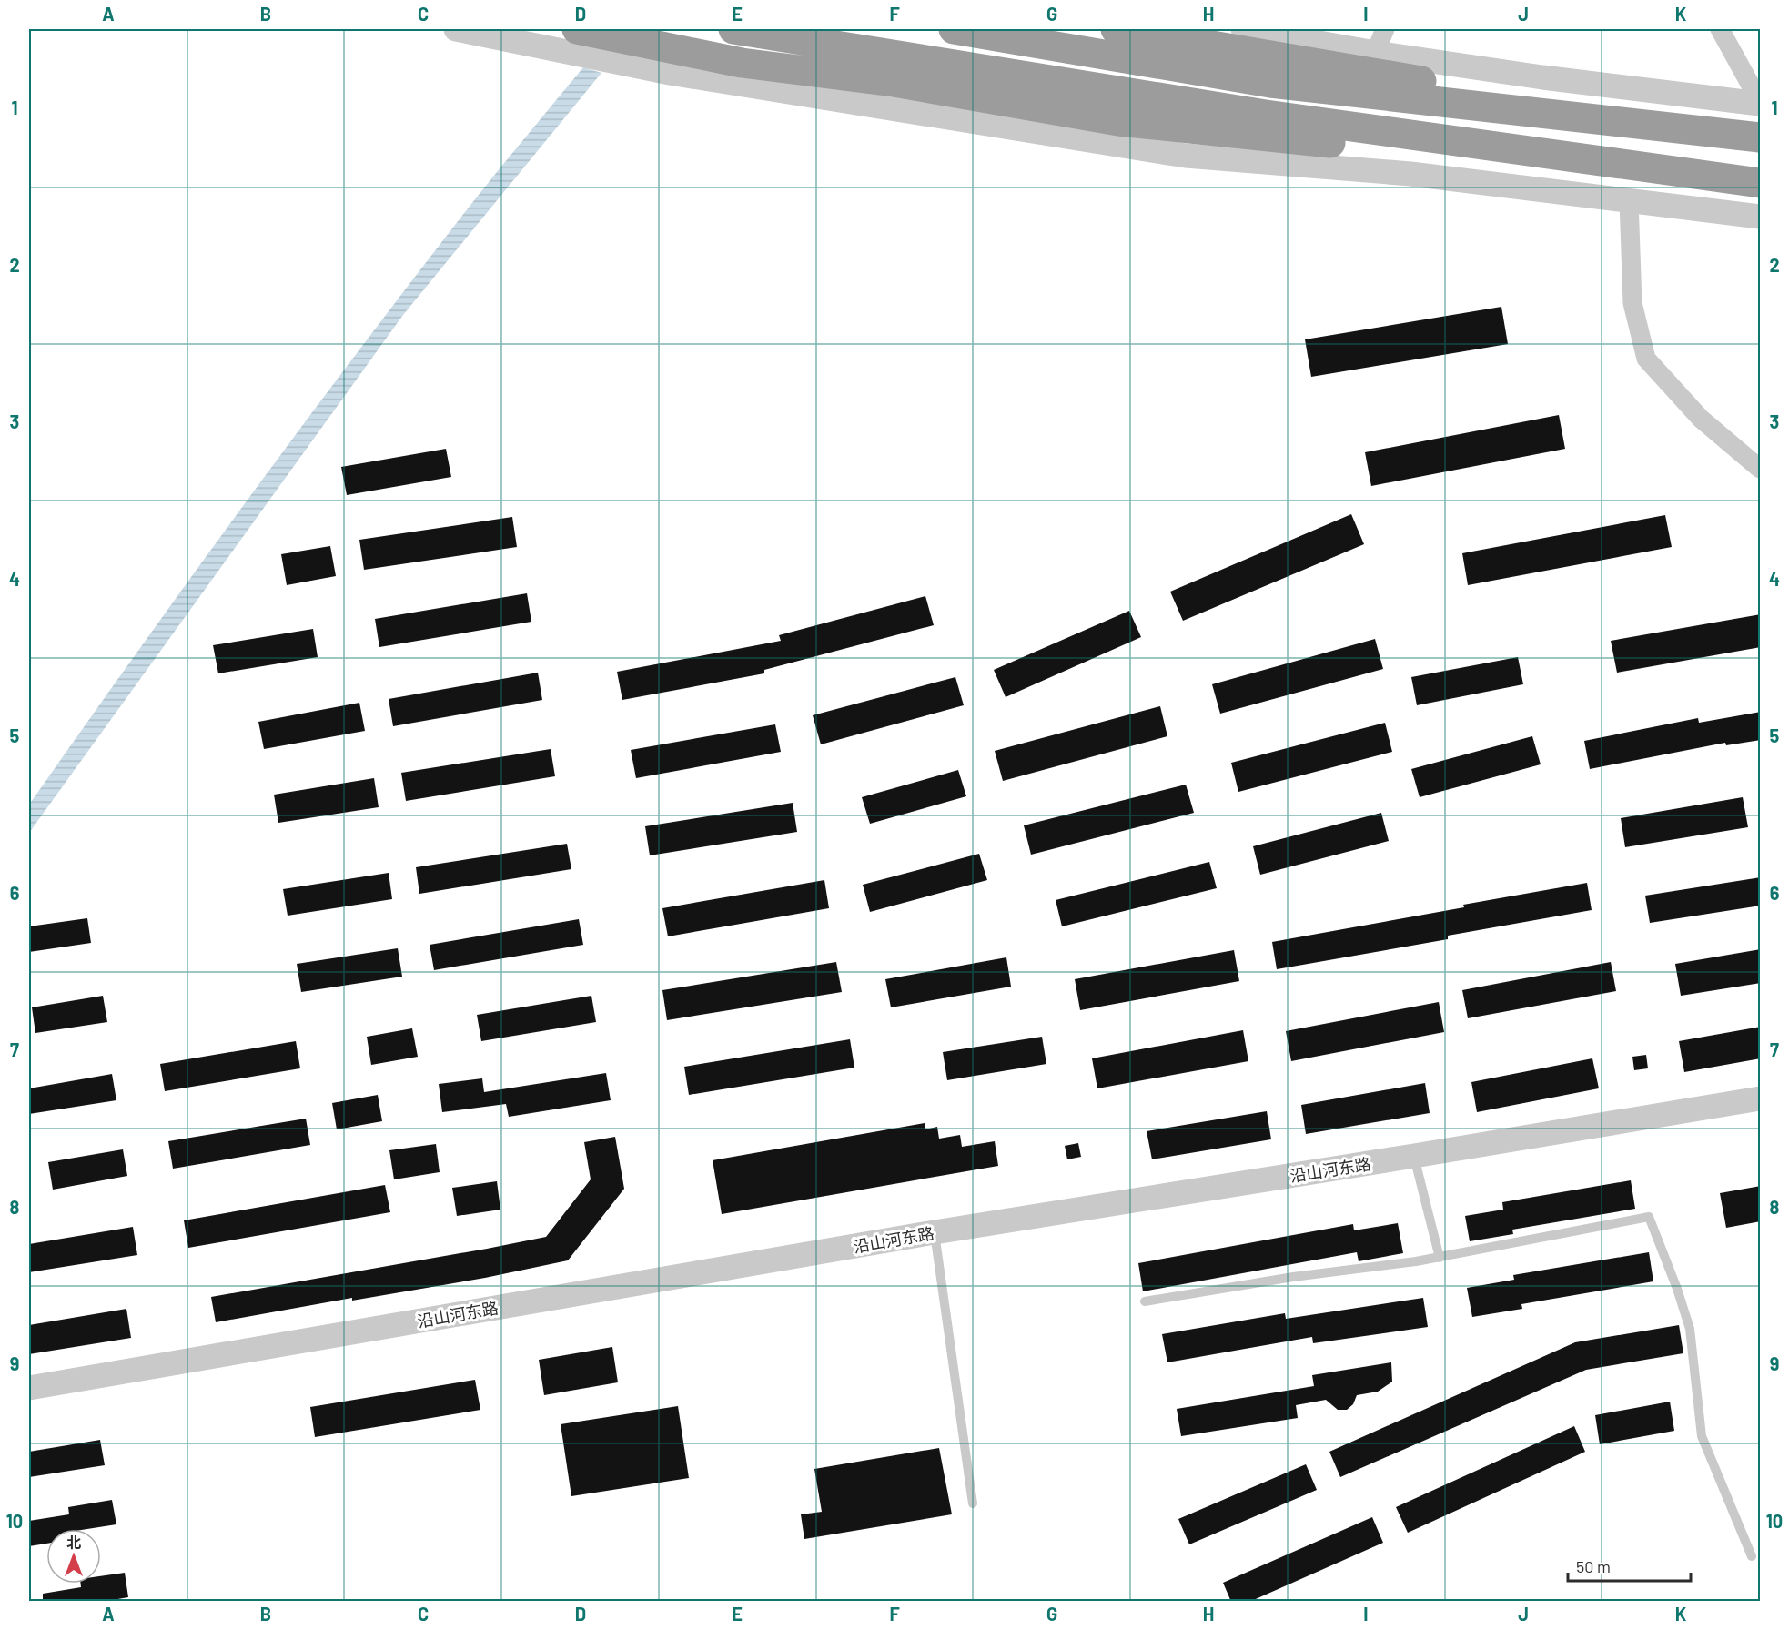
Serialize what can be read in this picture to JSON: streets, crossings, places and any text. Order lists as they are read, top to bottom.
{
  "streets": {
    "street": ["沿山河东路"]
  },
  "scale_bar": "50 m",
  "north": "top",
  "grid": {
    "columns": [
      "A",
      "B",
      "C",
      "D",
      "E",
      "F",
      "G",
      "H",
      "I",
      "J",
      "K"
    ],
    "rows": [
      "1",
      "2",
      "3",
      "4",
      "5",
      "6",
      "7",
      "8",
      "9",
      "10"
    ]
  }
}
